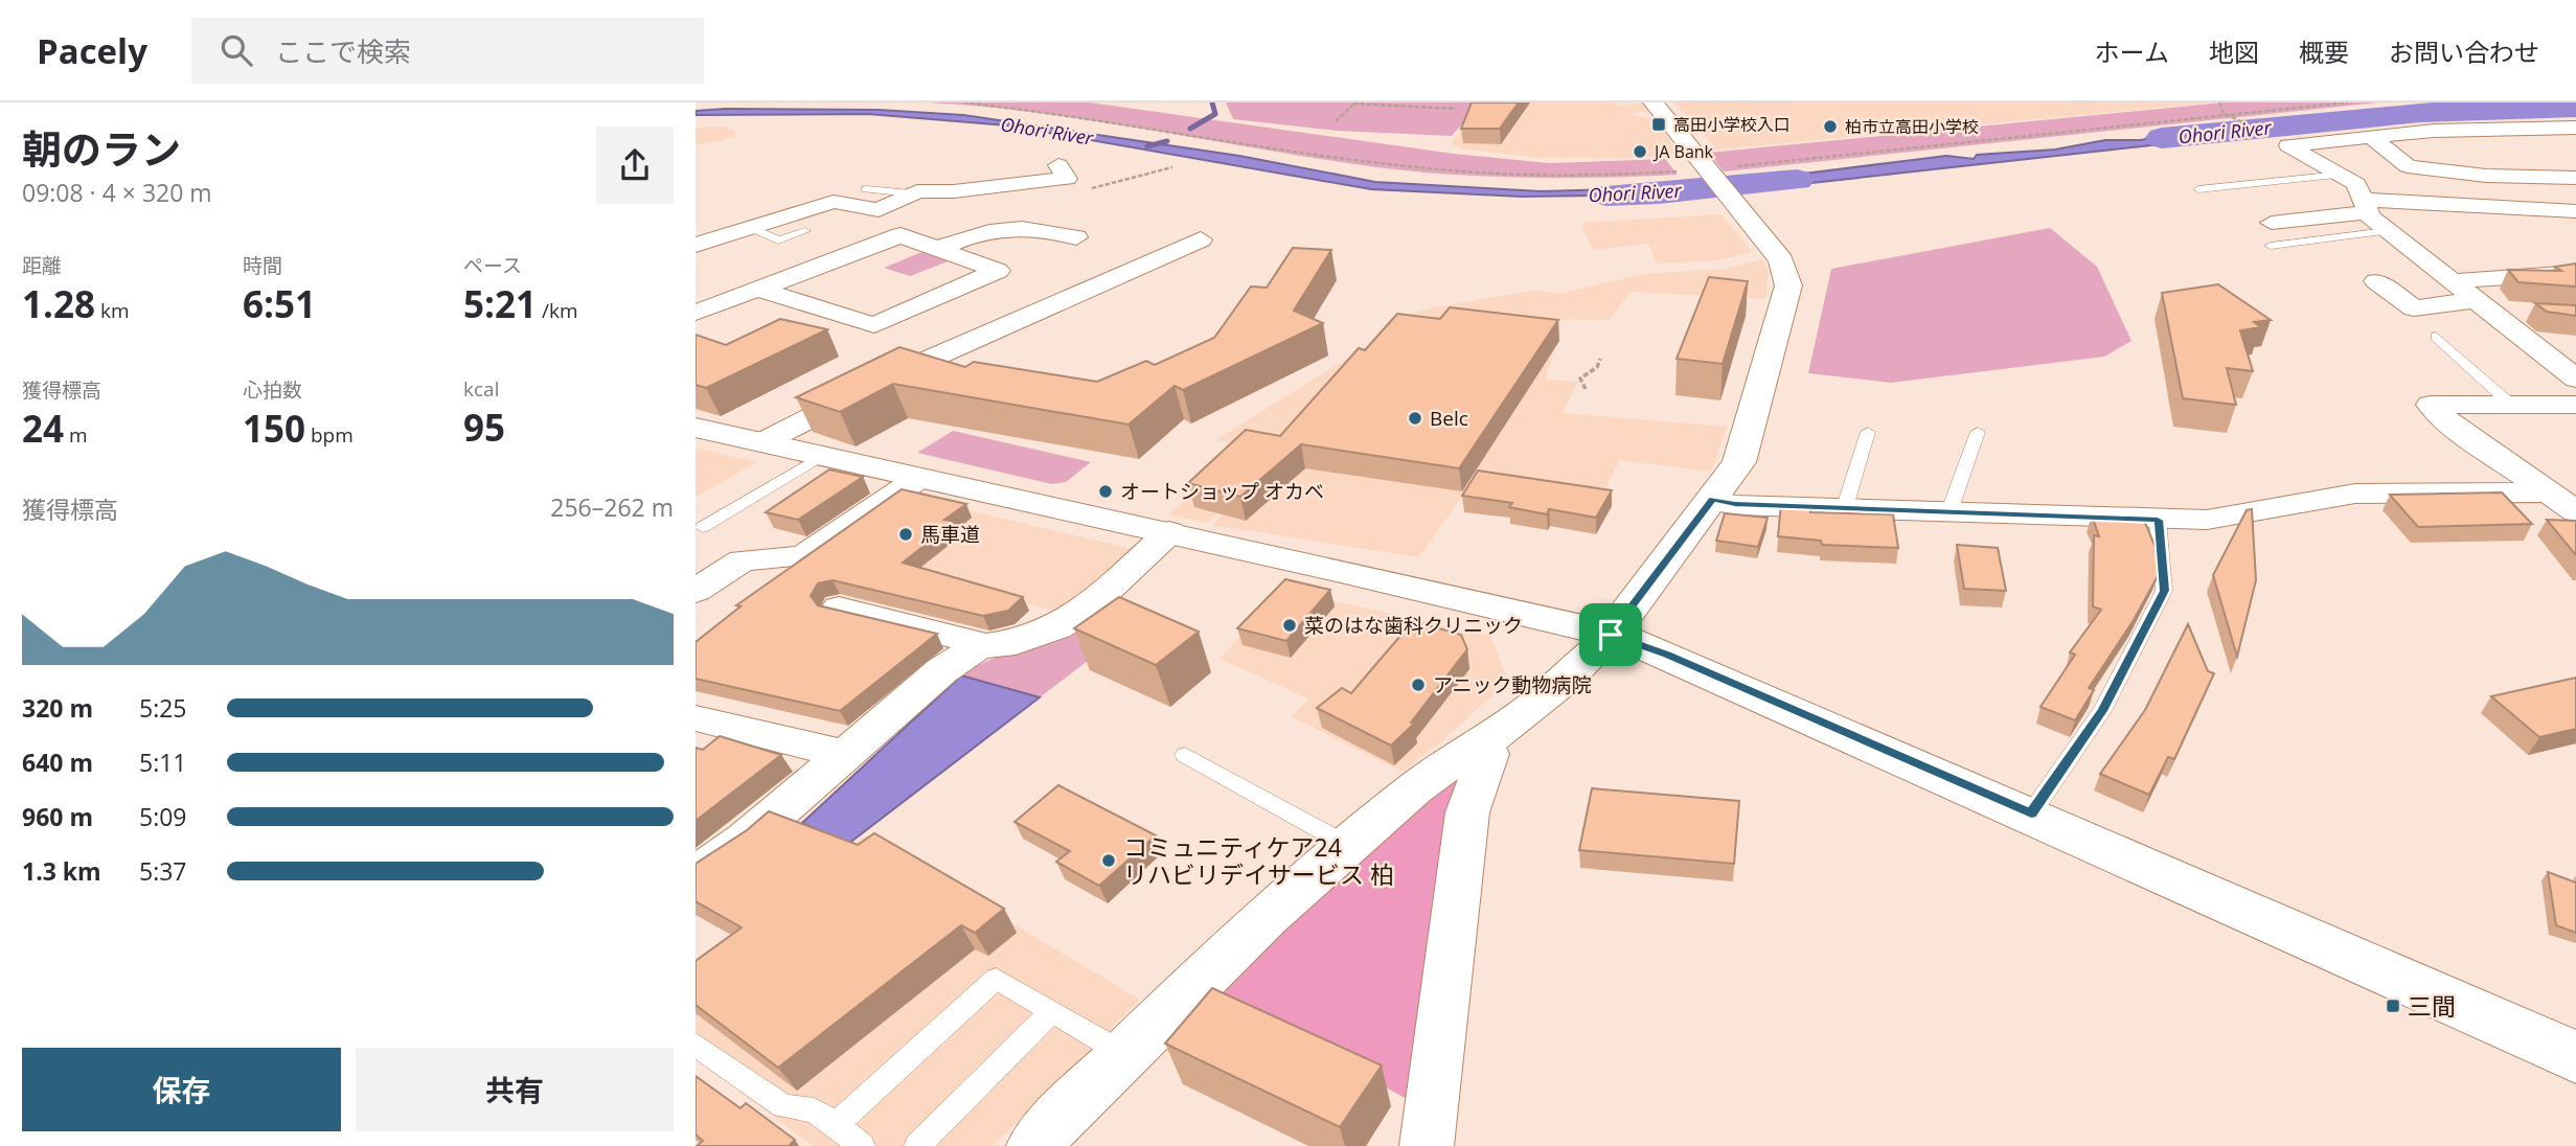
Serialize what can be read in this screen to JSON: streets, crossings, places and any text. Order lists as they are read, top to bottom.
{
  "water": ["Ohori River"],
  "places": {
    "transit": ["高田小学校入口", "三間"],
    "other": [
      "柏市立高田小学校",
      "JA Bank",
      "Belc",
      "オートショップ オカベ",
      "馬車道",
      "菜のはな歯科クリニック",
      "アニック動物病院",
      "コミュニティケア24 リハビリデイサービス 柏"
    ]
  },
  "page": {
    "header": "Pacely",
    "search": "ここで検索",
    "nav": [
      "ホーム",
      "地図",
      "概要",
      "お問い合わせ"
    ],
    "heading": ["朝のラン", "09:08 · 4 × 320 m"],
    "stats": [
      ["距離", "1.28 km"],
      ["時間", "6:51"],
      ["ペース", "5:21 /km"],
      ["獲得標高", "24 m"],
      ["心拍数", "150 bpm"],
      ["kcal", "95"]
    ],
    "chart": ["獲得標高", "256–262 m"],
    "list": [
      {
        "name": "320 m",
        "note": "5:25"
      },
      {
        "name": "640 m",
        "note": "5:11"
      },
      {
        "name": "960 m",
        "note": "5:09"
      },
      {
        "name": "1.3 km",
        "note": "5:37"
      }
    ],
    "buttons": ["保存", "共有"]
  }
}
